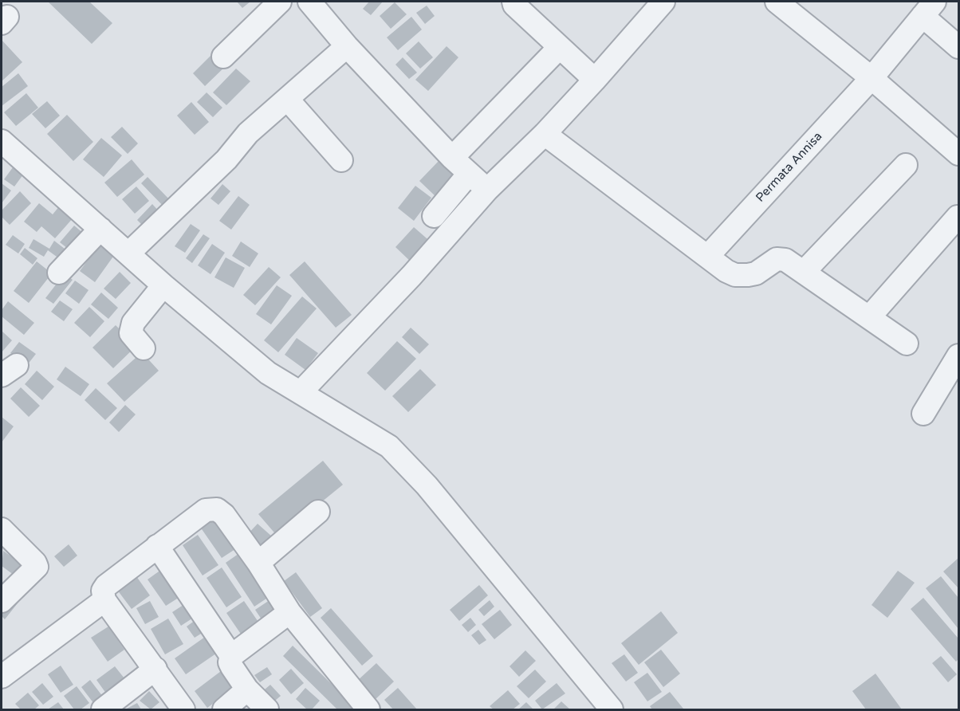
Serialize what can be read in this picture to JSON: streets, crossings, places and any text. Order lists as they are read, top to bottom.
{
  "streets": {
    "street": ["Permata Annisa"]
  }
}
